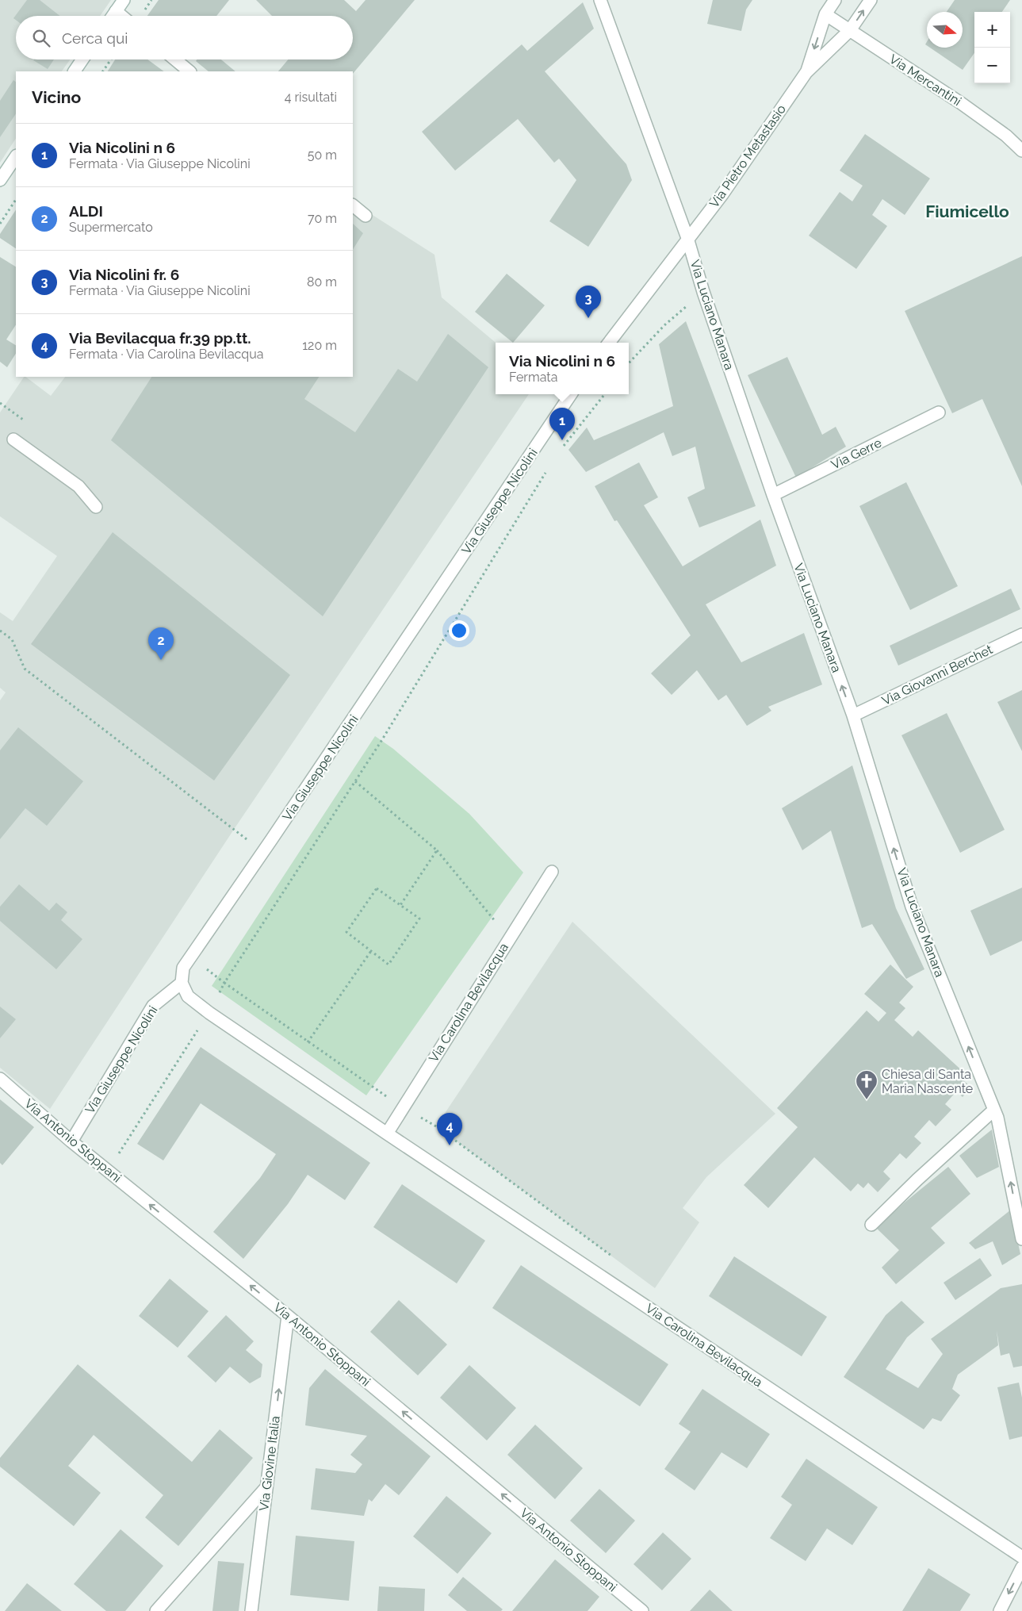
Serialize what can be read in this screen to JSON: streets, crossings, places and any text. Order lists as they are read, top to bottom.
{
  "streets": {
    "street": [
      "Via Mercantini",
      "Via Pietro Metastasio",
      "Via Luciano Manara",
      "Via Gerre",
      "Via Giuseppe Nicolini",
      "Via Giovanni Berchet",
      "Via Carolina Bevilacqua",
      "Via Antonio Stoppani",
      "Via Giovine Italia"
    ]
  },
  "crossings": [
    ["Via Mercantini", "Via Pietro Metastasio"],
    ["Via Pietro Metastasio", "Via Luciano Manara"],
    ["Via Luciano Manara", "Via Gerre"],
    ["Via Luciano Manara", "Via Giovanni Berchet"],
    ["Via Giuseppe Nicolini", "Via Carolina Bevilacqua"],
    ["Via Giuseppe Nicolini", "Via Antonio Stoppani"],
    ["Via Antonio Stoppani", "Via Giovine Italia"]
  ],
  "one_way": ["Via Luciano Manara", "Via Antonio Stoppani", "Via Giovine Italia"],
  "districts": ["Fiumicello"],
  "places": {
    "church": ["Chiesa di Santa Maria Nascente"]
  },
  "north": "right",
  "page": {
    "map_buttons": ["+", "−"],
    "search": "Cerca qui",
    "heading": ["Vicino", "4 risultati"],
    "list": [
      {
        "mark": "1",
        "name": "Via Nicolini n 6",
        "note": "Fermata · Via Giuseppe Nicolini",
        "value": "50 m"
      },
      {
        "mark": "2",
        "name": "ALDI",
        "note": "Supermercato",
        "value": "70 m"
      },
      {
        "mark": "3",
        "name": "Via Nicolini fr. 6",
        "note": "Fermata · Via Giuseppe Nicolini",
        "value": "80 m"
      },
      {
        "mark": "4",
        "name": "Via Bevilacqua fr.39 pp.tt.",
        "note": "Fermata · Via Carolina Bevilacqua",
        "value": "120 m"
      }
    ],
    "pins": [
      "3",
      "1",
      "2",
      "4"
    ],
    "popup": ["Via Nicolini n 6", "Fermata"]
  }
}
